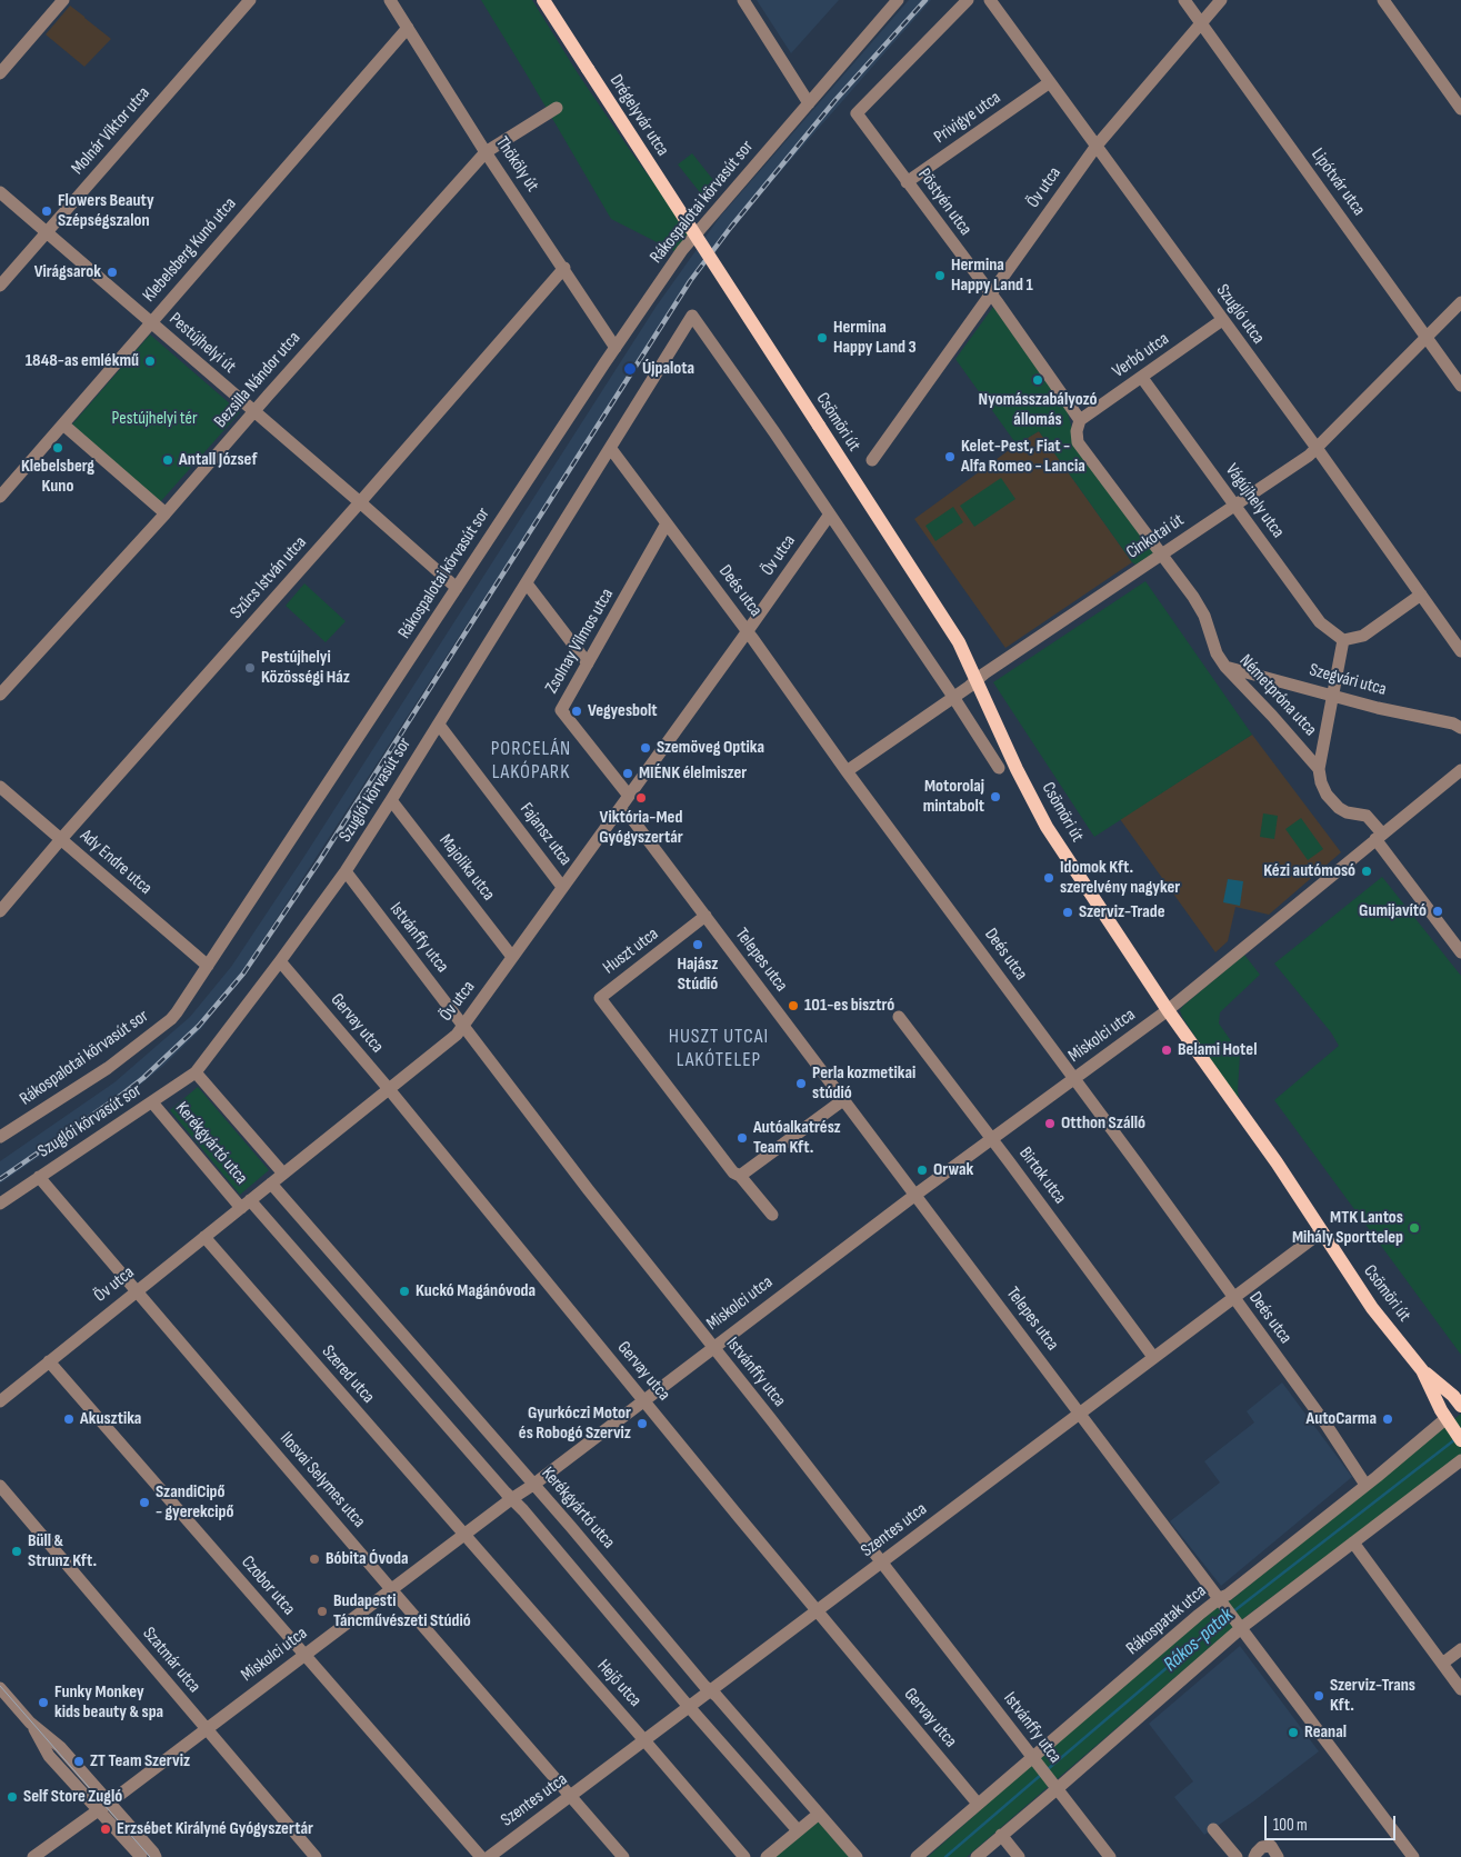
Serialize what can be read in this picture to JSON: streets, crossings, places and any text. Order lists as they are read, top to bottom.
{
  "streets": {
    "main road": ["Drégelyvár utca", "Csömöri út"],
    "street": [
      "Privigye utca",
      "Molnár Viktor utca",
      "Thököly út",
      "Lipótvár utca",
      "Öv utca",
      "Rákospalotai körvasút sor",
      "Pöstyén utca",
      "Klebelsberg Kunó utca",
      "Szugló utca",
      "Pestújhelyi út",
      "Verbó utca",
      "Bezsilla Nándor utca",
      "Vágújhely utca",
      "Cinkotai út",
      "Szűcs István utca",
      "Deés utca",
      "Zsolnay Vilmos utca",
      "Szegvári utca",
      "Németpróna utca",
      "Szuglói körvasút sor",
      "Fajansz utca",
      "Ady Endre utca",
      "Majolika utca",
      "Istvánffy utca",
      "Huszt utca",
      "Telepes utca",
      "Gervay utca",
      "Miskolci utca",
      "Kerékgyártó utca",
      "Birtok utca",
      "Szered utca",
      "Ilosvai Selymes utca",
      "Szentes utca",
      "Czobor utca",
      "Rákospatak utca",
      "Szatmár utca",
      "Hejő utca"
    ]
  },
  "crossings": [
    ["Drégelyvár utca", "Csömöri út"],
    ["Privigye utca", "Pöstyén utca"],
    ["Privigye utca", "Szugló utca"],
    ["Molnár Viktor utca", "Pestújhelyi út"],
    ["Thököly út", "Rákospalotai körvasút sor"],
    ["Thököly út", "Klebelsberg Kunó utca"],
    ["Thököly út", "Bezsilla Nándor utca"],
    ["Thököly út", "Szűcs István utca"],
    ["Lipótvár utca", "Öv utca"],
    ["Lipótvár utca", "Cinkotai út"],
    ["Öv utca", "Pöstyén utca"],
    ["Öv utca", "Szugló utca"],
    ["Öv utca", "Deés utca"],
    ["Öv utca", "Zsolnay Vilmos utca"],
    ["Öv utca", "Szuglói körvasút sor"],
    ["Öv utca", "Fajansz utca"],
    ["Öv utca", "Majolika utca"],
    ["Öv utca", "Istvánffy utca"],
    ["Öv utca", "Telepes utca"],
    ["Öv utca", "Gervay utca"],
    ["Öv utca", "Kerékgyártó utca"],
    ["Öv utca", "Szered utca"],
    ["Öv utca", "Ilosvai Selymes utca"],
    ["Öv utca", "Czobor utca"],
    ["Rákospalotai körvasút sor", "Pestújhelyi út"],
    ["Rákospalotai körvasút sor", "Ady Endre utca"],
    ["Pöstyén utca", "Verbó utca"],
    ["Pöstyén utca", "Németpróna utca"],
    ["Klebelsberg Kunó utca", "Pestújhelyi út"],
    ["Szugló utca", "Verbó utca"],
    ["Szugló utca", "Cinkotai út"],
    ["Pestújhelyi út", "Bezsilla Nándor utca"],
    ["Pestújhelyi út", "Szűcs István utca"],
    ["Verbó utca", "Vágújhely utca"],
    ["Verbó utca", "Németpróna utca"],
    ["Csömöri út", "Cinkotai út"],
    ["Csömöri út", "Miskolci utca"],
    ["Csömöri út", "Szentes utca"],
    ["Csömöri út", "Rákospatak utca"],
    ["Vágújhely utca", "Cinkotai út"],
    ["Cinkotai út", "Deés utca"],
    ["Cinkotai út", "Németpróna utca"],
    ["Szűcs István utca", "Ady Endre utca"],
    ["Deés utca", "Zsolnay Vilmos utca"],
    ["Deés utca", "Szuglói körvasút sor"],
    ["Deés utca", "Miskolci utca"],
    ["Deés utca", "Szentes utca"],
    ["Deés utca", "Rákospatak utca"],
    ["Szegvári utca", "Németpróna utca"],
    ["Szuglói körvasút sor", "Fajansz utca"],
    ["Szuglói körvasút sor", "Majolika utca"],
    ["Szuglói körvasút sor", "Istvánffy utca"],
    ["Szuglói körvasút sor", "Gervay utca"],
    ["Szuglói körvasút sor", "Kerékgyártó utca"],
    ["Szuglói körvasút sor", "Ilosvai Selymes utca"],
    ["Istvánffy utca", "Miskolci utca"],
    ["Istvánffy utca", "Szentes utca"],
    ["Istvánffy utca", "Rákospatak utca"],
    ["Huszt utca", "Telepes utca"],
    ["Telepes utca", "Miskolci utca"],
    ["Telepes utca", "Szentes utca"],
    ["Telepes utca", "Rákospatak utca"],
    ["Gervay utca", "Miskolci utca"],
    ["Gervay utca", "Szentes utca"],
    ["Gervay utca", "Rákospatak utca"],
    ["Miskolci utca", "Kerékgyártó utca"],
    ["Miskolci utca", "Birtok utca"],
    ["Miskolci utca", "Szered utca"],
    ["Miskolci utca", "Ilosvai Selymes utca"],
    ["Miskolci utca", "Czobor utca"],
    ["Miskolci utca", "Szatmár utca"],
    ["Miskolci utca", "Hejő utca"],
    ["Kerékgyártó utca", "Szentes utca"],
    ["Birtok utca", "Szentes utca"],
    ["Szered utca", "Hejő utca"],
    ["Ilosvai Selymes utca", "Szentes utca"],
    ["Szentes utca", "Hejő utca"]
  ],
  "districts": ["PORCELÁN LAKÓPARK", "HUSZT UTCAI LAKÓTELEP"],
  "water": ["Rákos-patak"],
  "parks": ["Pestújhelyi tér"],
  "places": [
    "Flowers Beauty Szépségszalon",
    "Virágsarok",
    "Hermina Happy Land 1",
    "Hermina Happy Land 3",
    "1848-as emlékmű",
    "Újpalota",
    "Nyomásszabályozó állomás",
    "Klebelsberg Kuno",
    "Kelet-Pest, Fiat - Alfa Romeo - Lancia",
    "Antall József",
    "Pestújhelyi Közösségi Ház",
    "Vegyesbolt",
    "Szemöveg Optika",
    "MIÉNK élelmiszer",
    "Motorolaj mintabolt",
    "Viktória-Med Gyógyszertár",
    "Kézi autómosó",
    "Idomok Kft. szerelvény nagyker",
    "Gumijavító",
    "Szerviz-Trade",
    "Hajász Stúdió",
    "101-es bisztró",
    "Belami Hotel",
    "Perla kozmetikai stúdió",
    "Otthon Szálló",
    "Autóalkatrész Team Kft.",
    "Orwak",
    "MTK Lantos Mihály Sporttelep",
    "Kuckó Magánóvoda",
    "Akusztika",
    "AutoCarma",
    "Gyurkóczi Motor és Robogó Szerviz",
    "SzandiCipő - gyerekcipő",
    "Büll & Strunz Kft.",
    "Bóbita Óvoda",
    "Budapesti Táncművészeti Stúdió",
    "Szerviz-Trans Kft.",
    "Funky Monkey kids beauty & spa",
    "Reanal",
    "ZT Team Szerviz",
    "Self Store Zugló",
    "Erzsébet Királyné Gyógyszertár"
  ],
  "scale_bar": "100 m"
}
